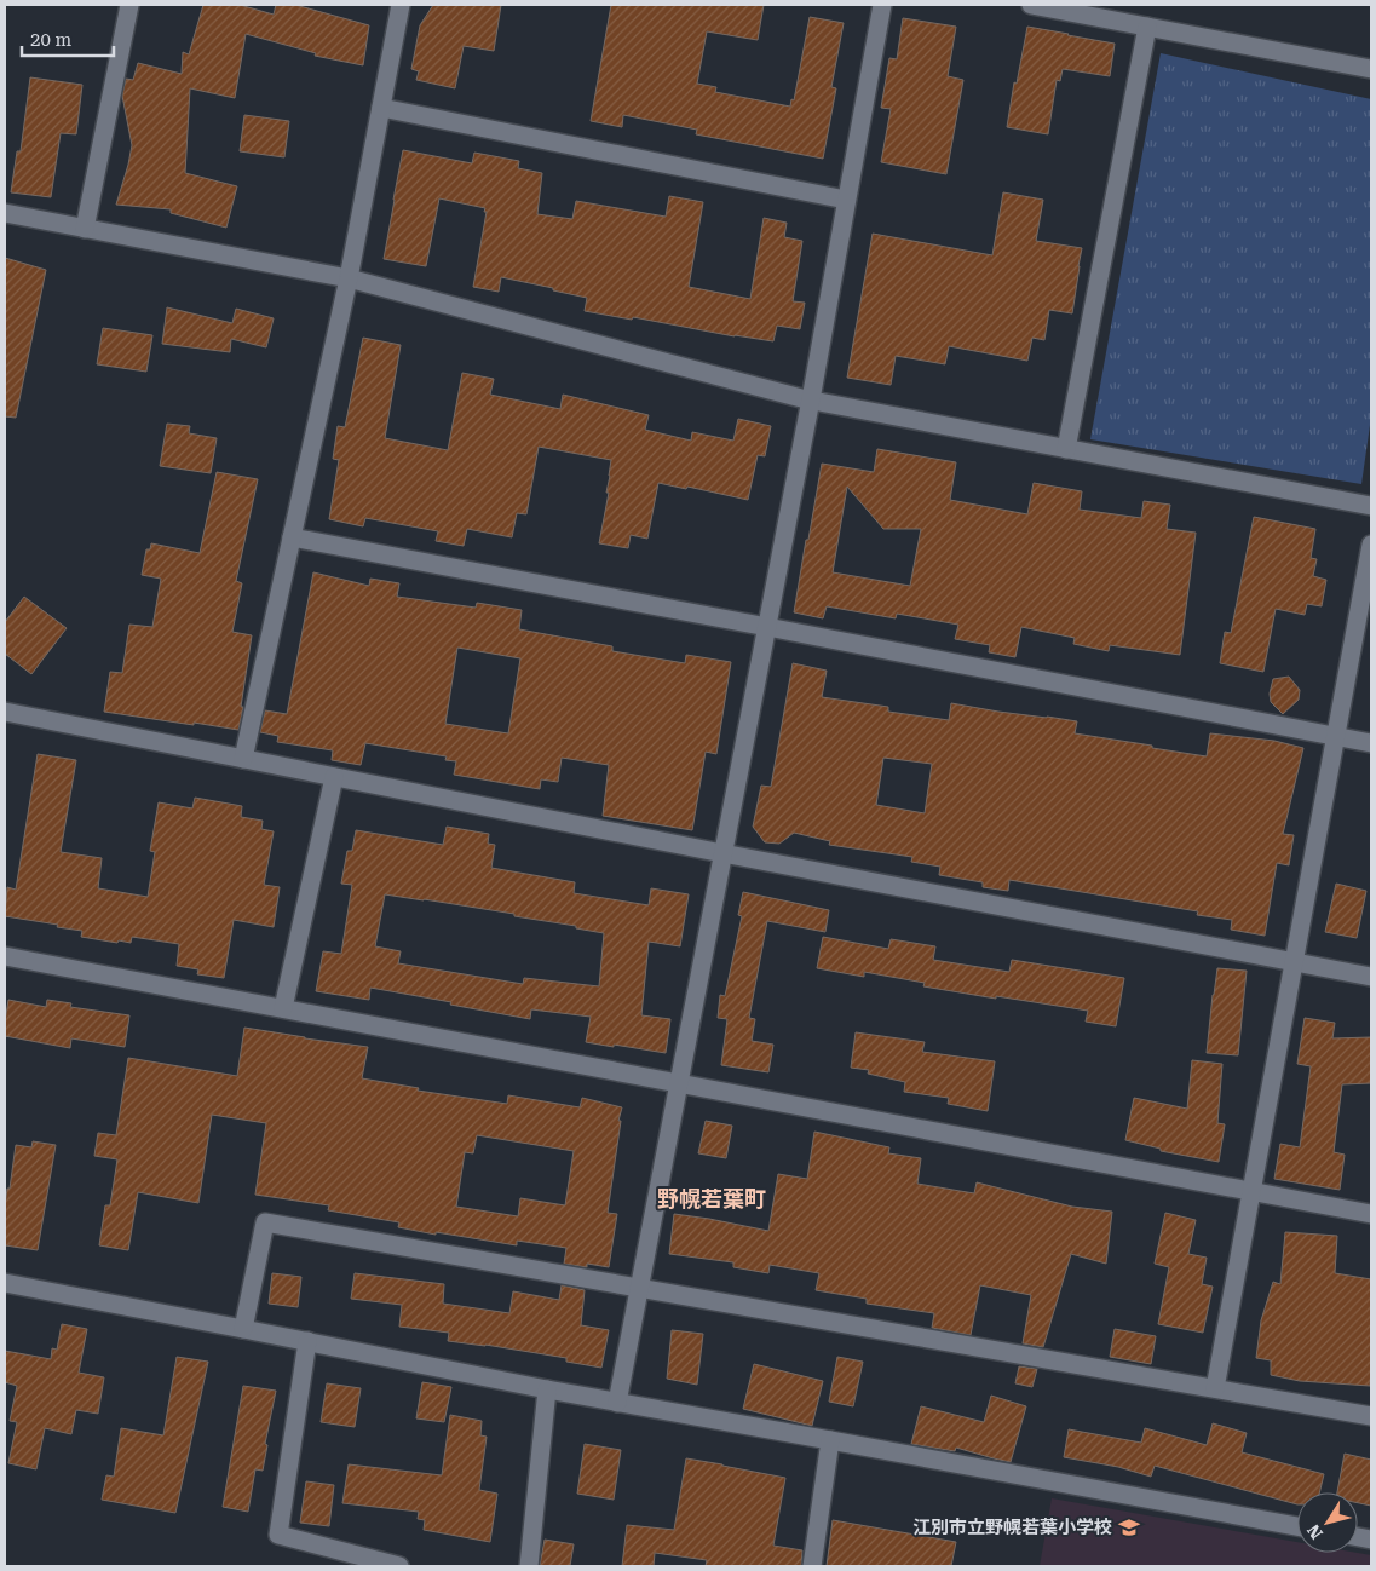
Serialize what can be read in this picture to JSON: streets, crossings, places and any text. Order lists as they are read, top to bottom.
{
  "districts": ["野幌若葉町"],
  "places": {
    "school or university": ["江別市立野幌若葉小学校"]
  },
  "scale_bar": "20 m",
  "north": "bottom left"
}
